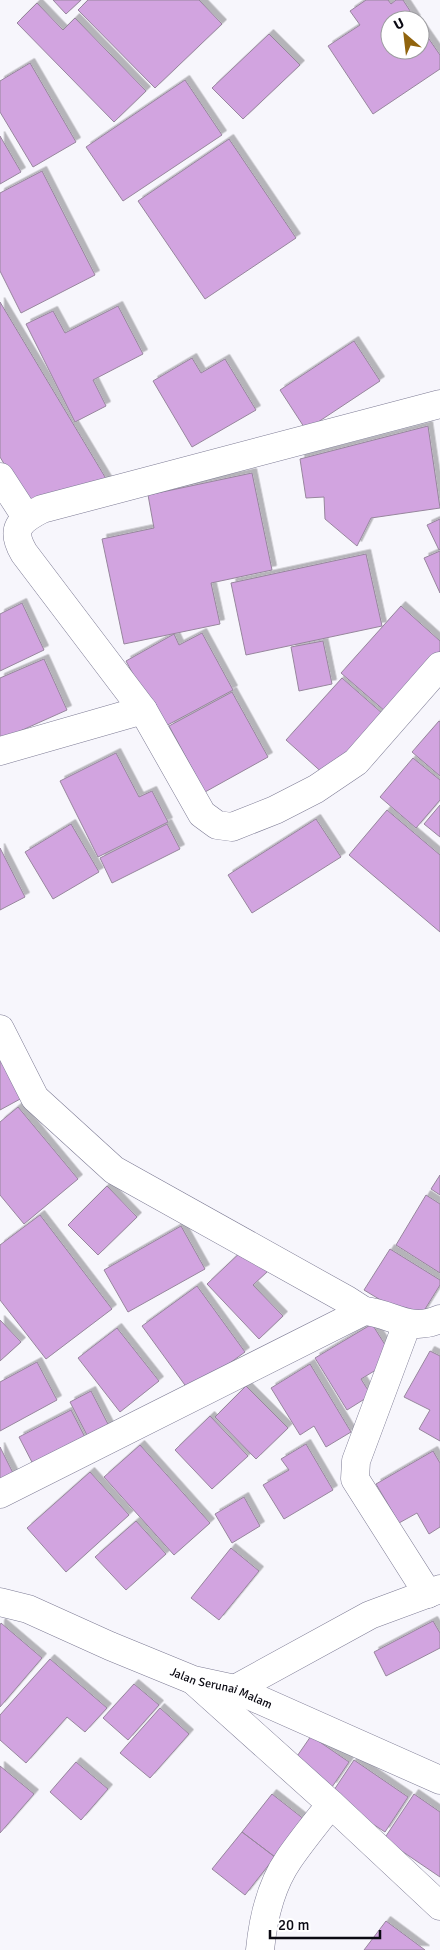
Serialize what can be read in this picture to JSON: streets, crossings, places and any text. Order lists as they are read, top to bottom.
{
  "streets": {
    "street": ["Jalan Serunai Malam"]
  },
  "scale_bar": "20 m",
  "north": "top left"
}
